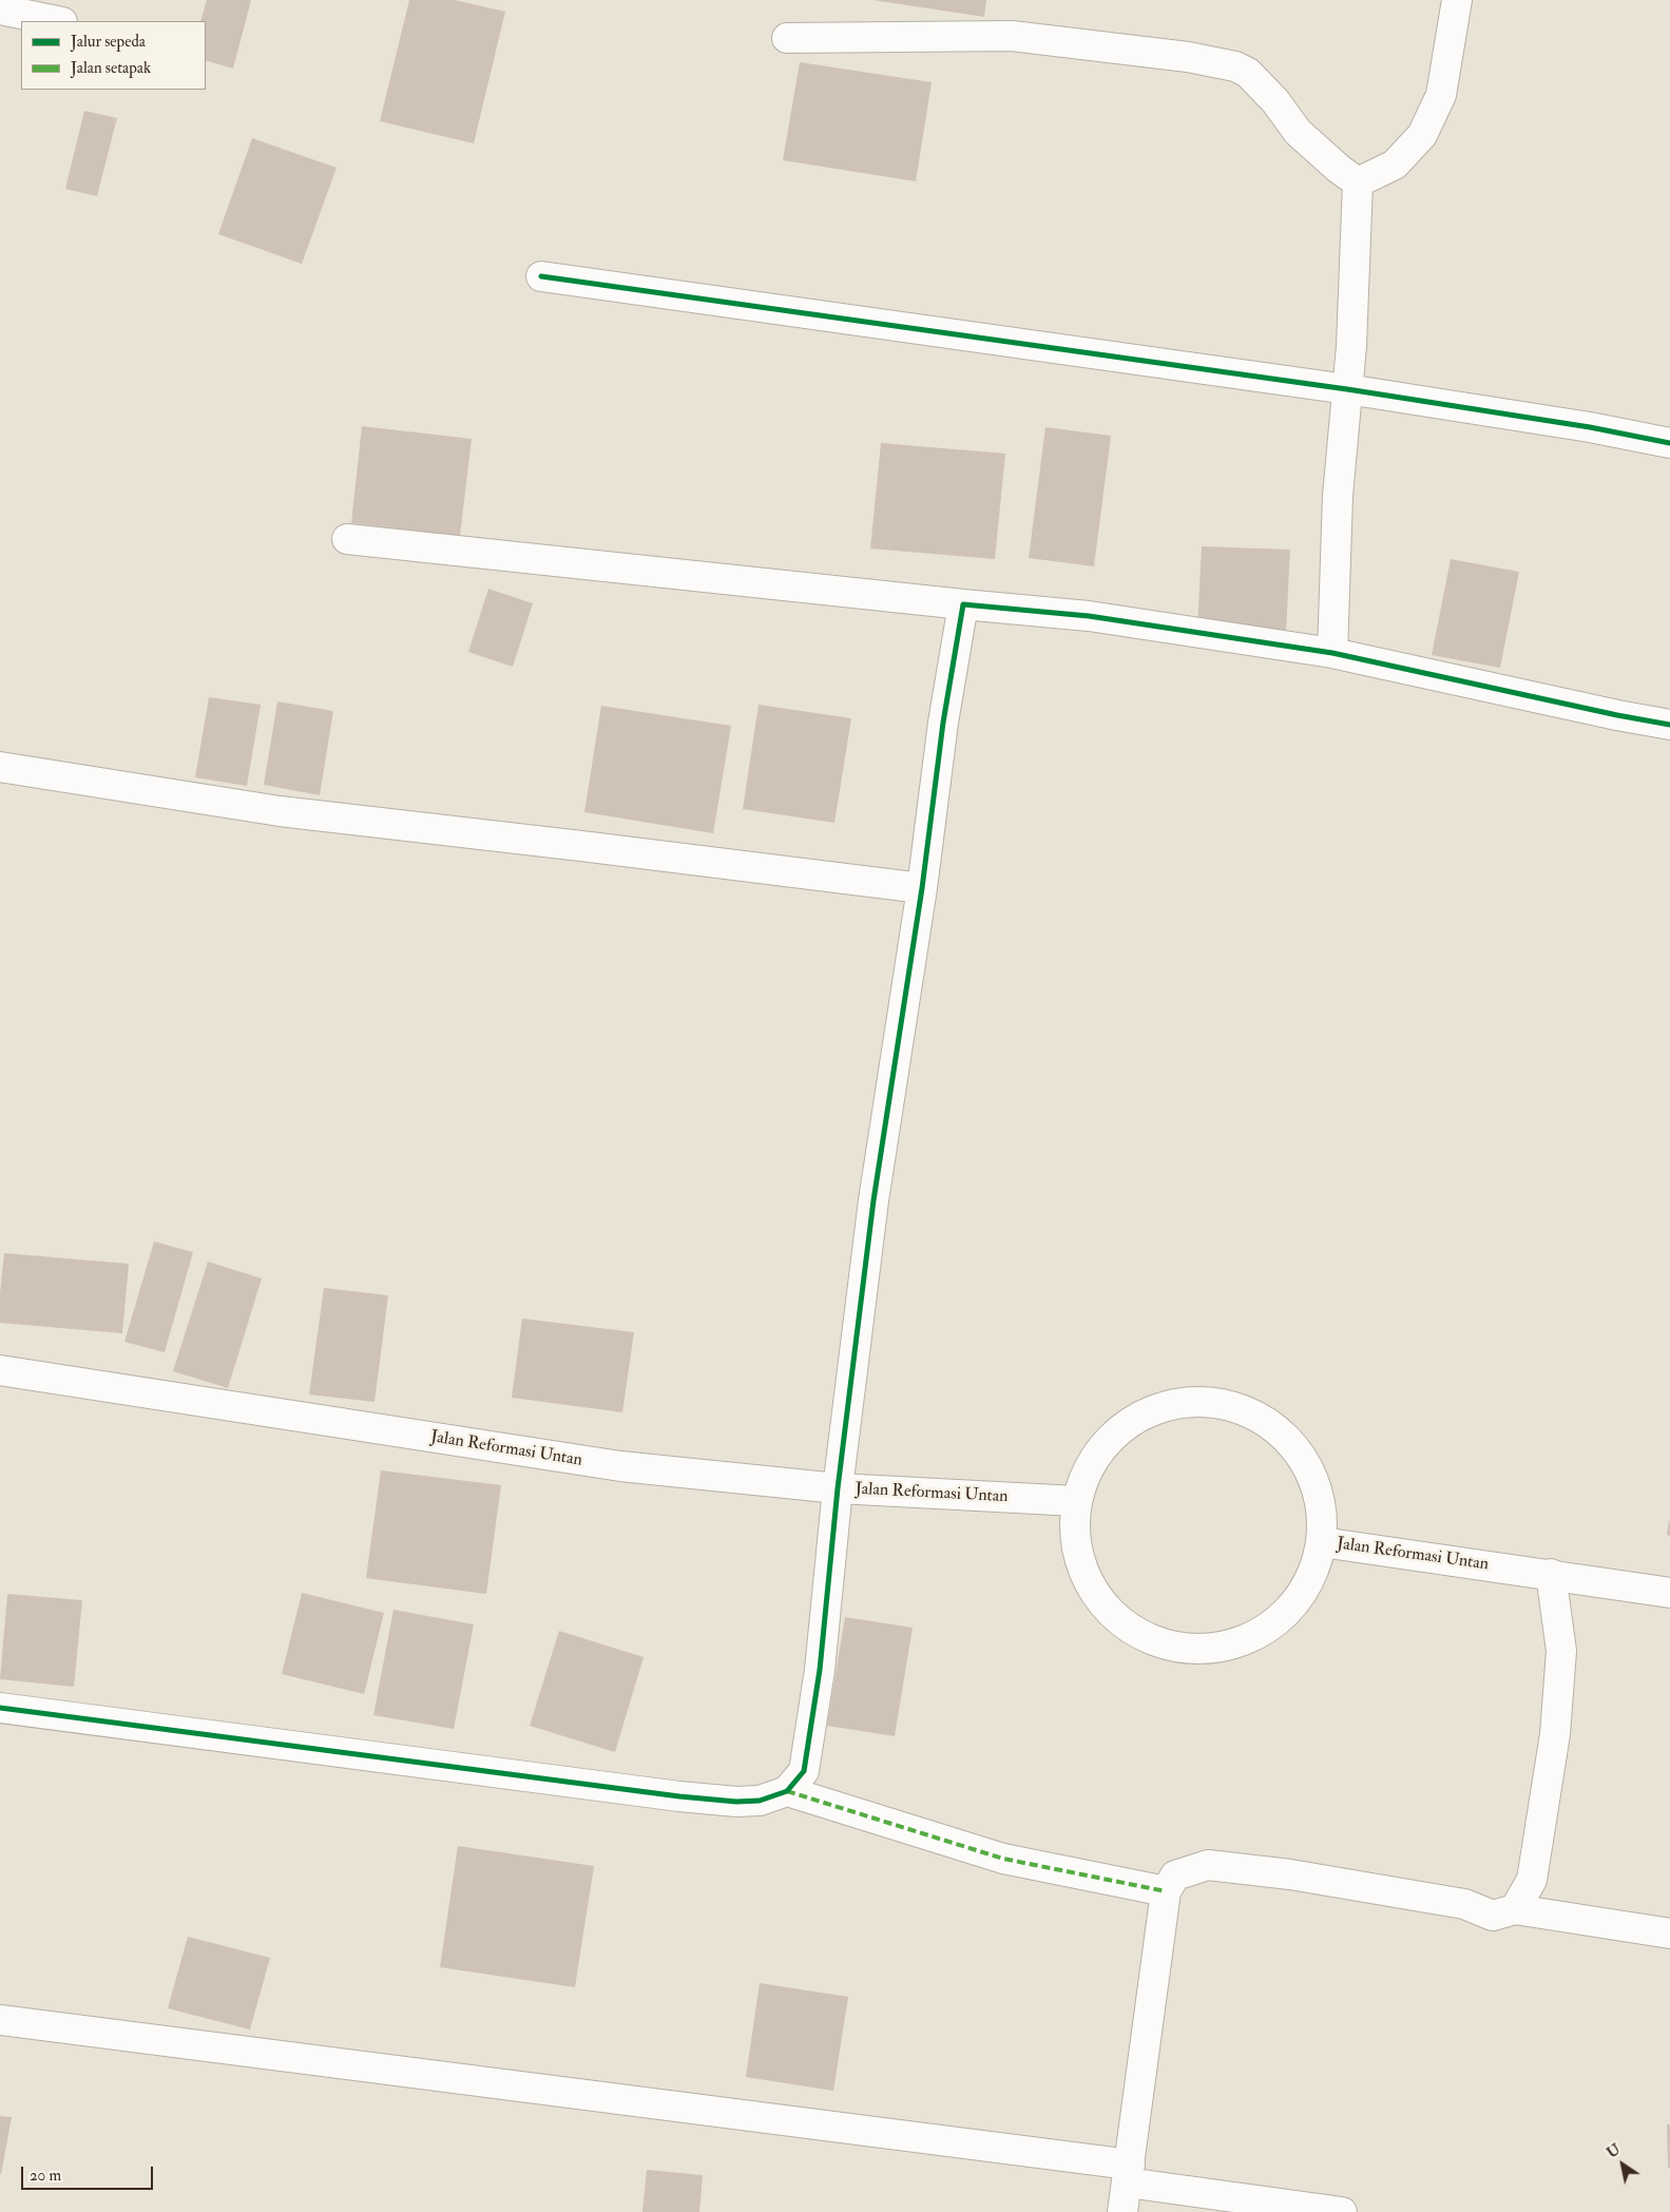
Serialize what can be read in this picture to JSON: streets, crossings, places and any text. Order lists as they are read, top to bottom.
{
  "streets": {
    "street": ["Jalan Reformasi Untan"]
  },
  "legend": ["Jalur sepeda", "Jalan setapak"],
  "scale_bar": "20 m",
  "north": "top left"
}
